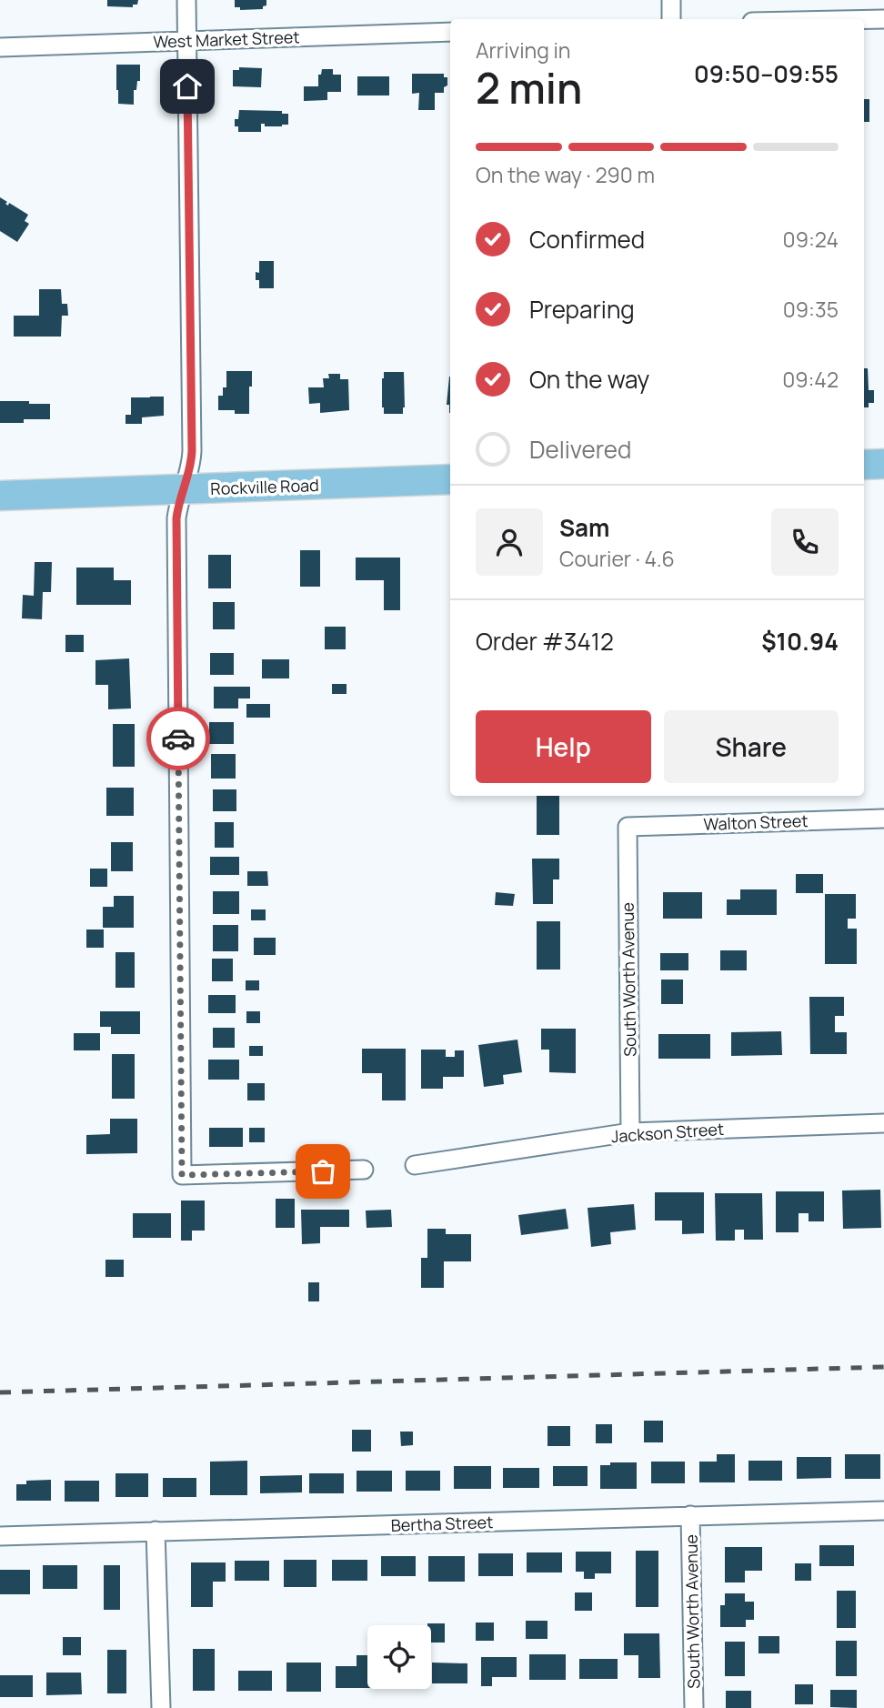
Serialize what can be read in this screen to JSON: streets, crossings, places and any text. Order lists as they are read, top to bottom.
{
  "streets": {
    "main road": ["Rockville Road"],
    "street": [
      "West Market Street",
      "Walton Street",
      "South Worth Avenue",
      "Jackson Street",
      "Bertha Street"
    ]
  },
  "crossings": [
    ["Walton Street", "South Worth Avenue"],
    ["South Worth Avenue", "Jackson Street"],
    ["South Worth Avenue", "Bertha Street"]
  ],
  "page": {
    "heading": ["2 min", "Arriving in", "09:50–09:55"],
    "panel": [
      "Sam",
      "Courier · 4.6",
      "Order #3412",
      "$10.94"
    ],
    "bar": "On the way · 290 m",
    "list": [
      ["Confirmed", "09:24"],
      ["Preparing", "09:35"],
      ["On the way", "09:42"],
      "Delivered"
    ],
    "buttons": ["Help", "Share"]
  }
}
